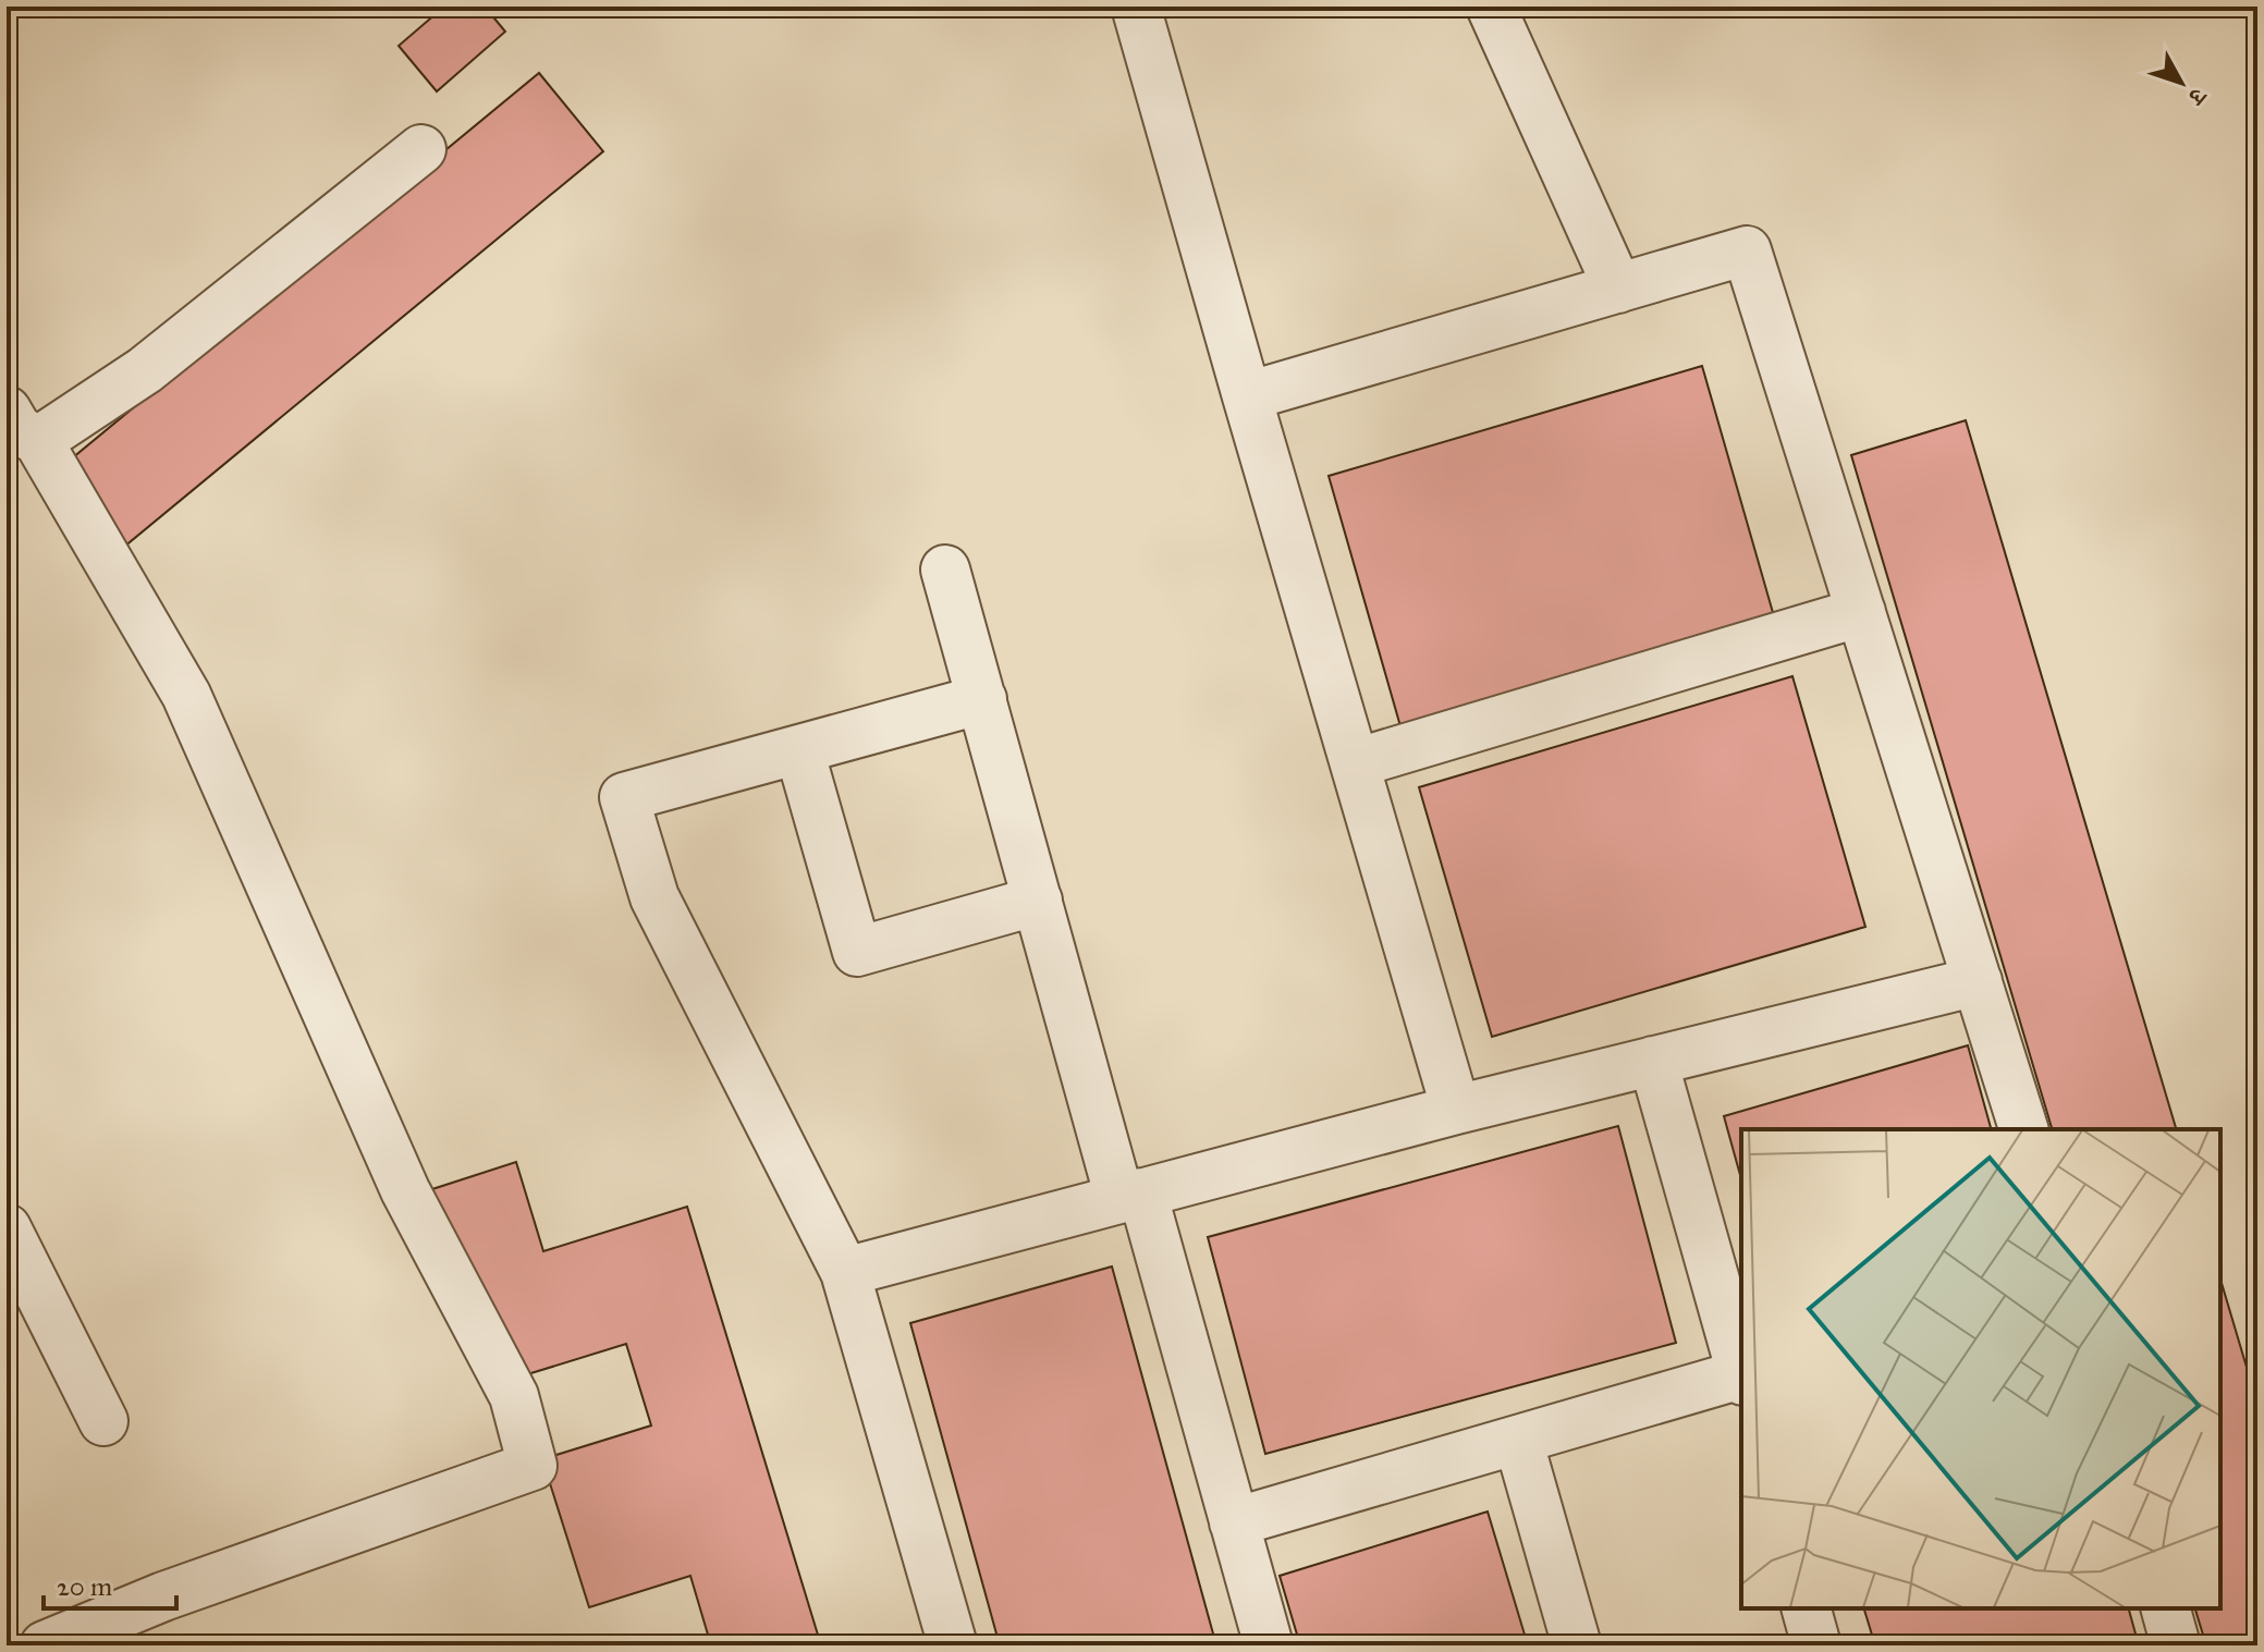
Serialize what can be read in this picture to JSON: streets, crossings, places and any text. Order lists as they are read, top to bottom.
{
  "scale_bar": "20 m",
  "north": "bottom right"
}
